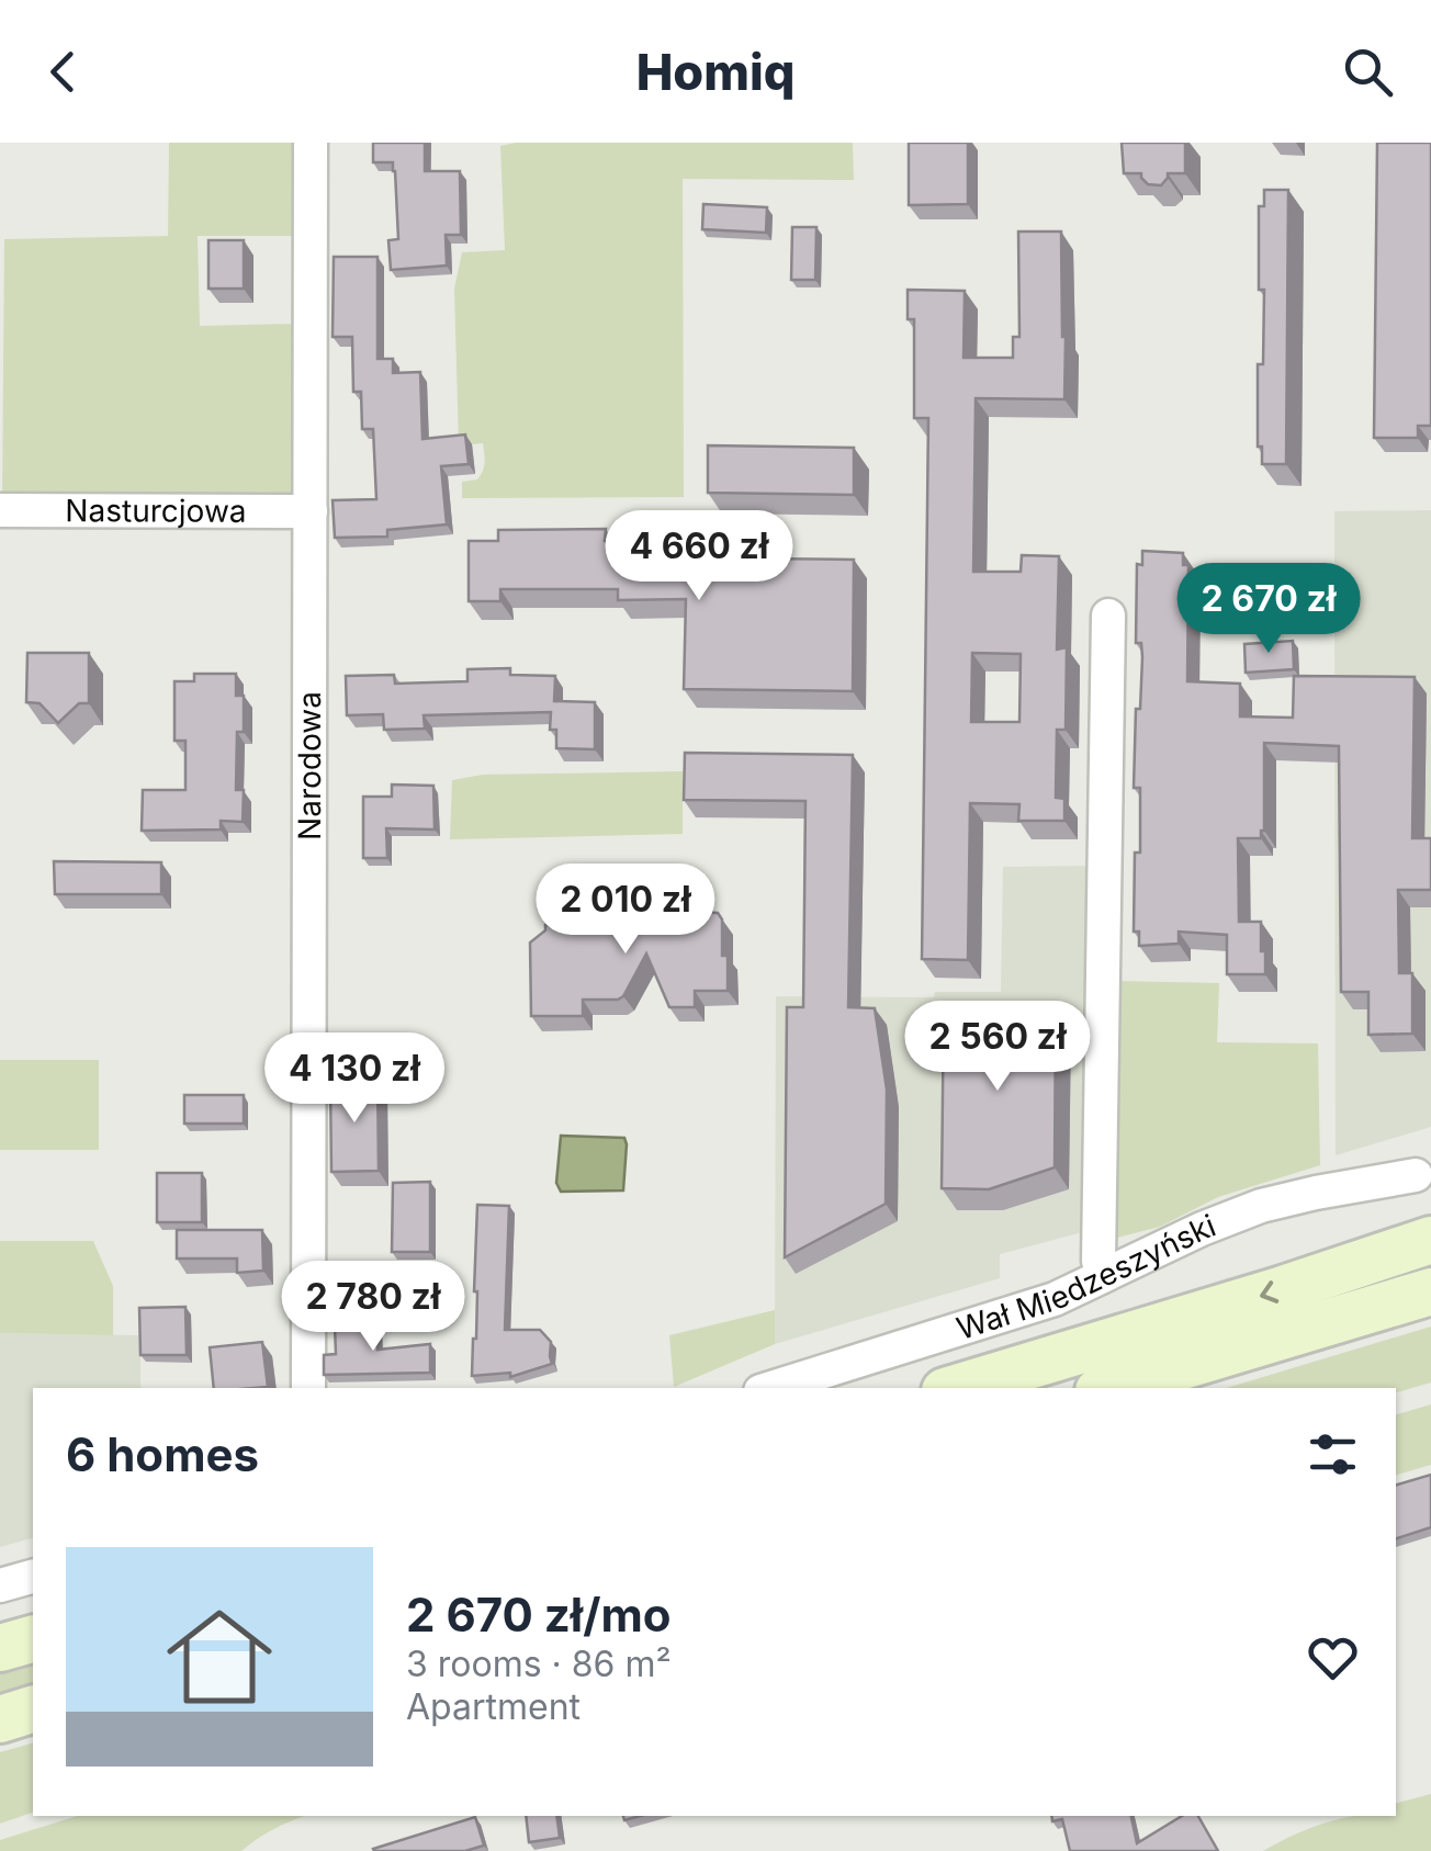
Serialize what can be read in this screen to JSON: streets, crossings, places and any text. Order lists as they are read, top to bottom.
{
  "streets": {
    "main road": ["Wał Miedzeszyński"],
    "street": ["Nasturcjowa", "Narodowa"]
  },
  "crossings": [
    ["Nasturcjowa", "Narodowa"]
  ],
  "page": {
    "header": "Homiq",
    "price": [
      "4 660 zł",
      "2 670 zł",
      "2 010 zł",
      "2 560 zł",
      "4 130 zł",
      "2 780 zł"
    ],
    "heading": "6 homes",
    "list": [
      {
        "name": "2 670 zł/mo",
        "note": "3 rooms · 86 m² · Apartment"
      }
    ]
  }
}
